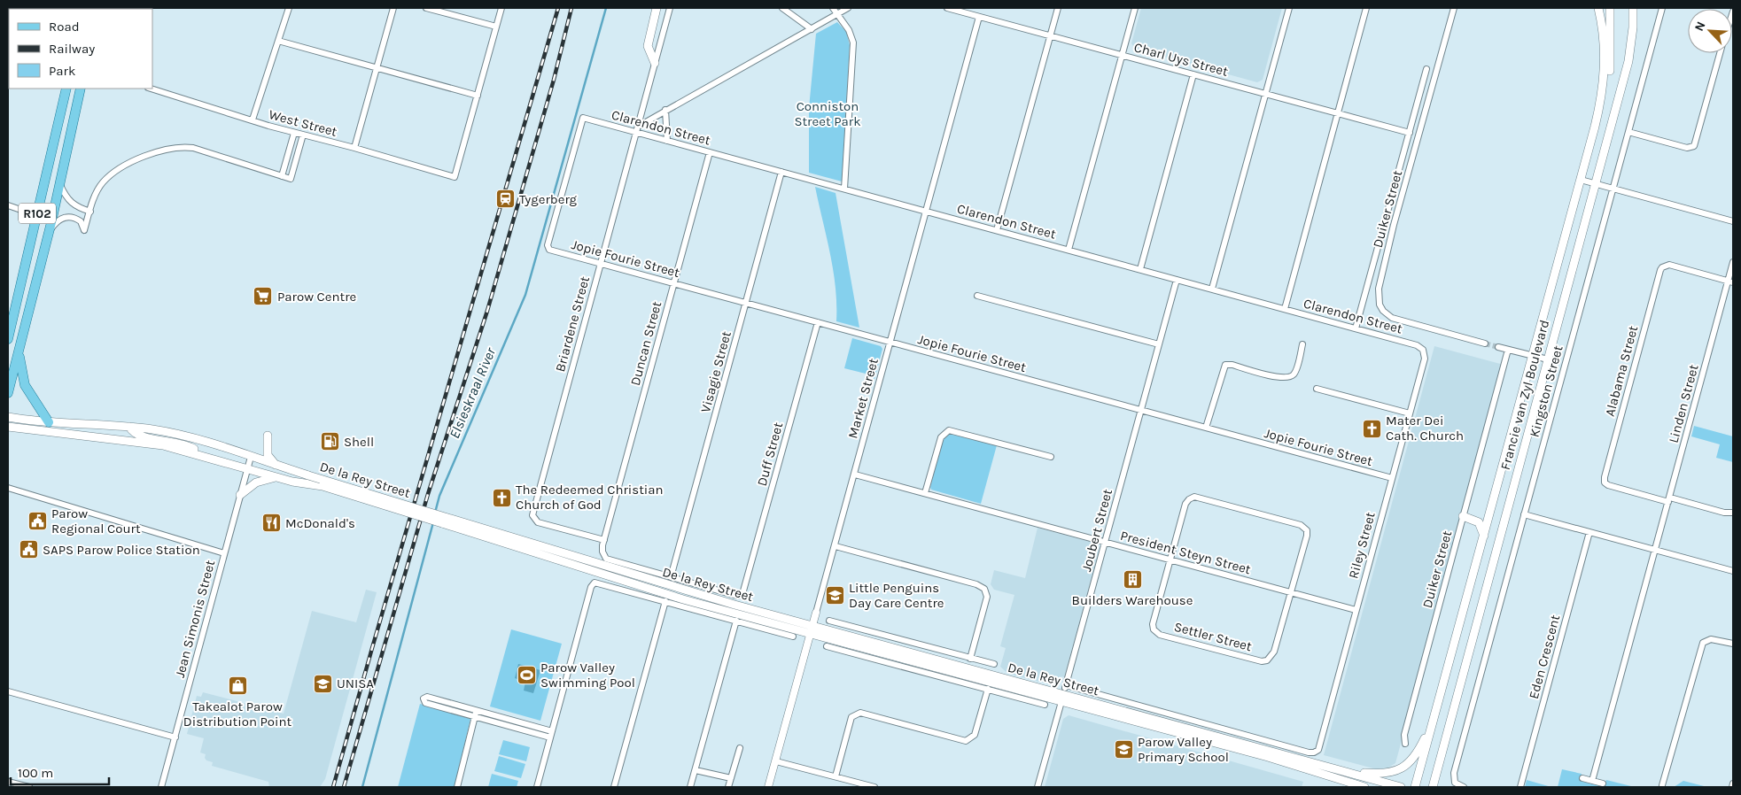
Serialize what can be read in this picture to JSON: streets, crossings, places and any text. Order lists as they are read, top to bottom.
{
  "streets": {
    "main road": ["R102", "Francie van Zyl Boulevard", "De la Rey Street"],
    "street": [
      "Charl Uys Street",
      "West Street",
      "Clarendon Street",
      "Duiker Street",
      "Jopie Fourie Street",
      "Briardene Street",
      "Duncan Street",
      "Alabama Street",
      "Visagie Street",
      "Kingston Street",
      "Market Street",
      "Linden Street",
      "Duff Street",
      "Joubert Street",
      "Riley Street",
      "President Steyn Street",
      "Jean Simonis Street",
      "Settler Street",
      "Eden Crescent"
    ]
  },
  "crossings": [
    ["Charl Uys Street", "Market Street"],
    ["Clarendon Street", "Jopie Fourie Street"],
    ["Clarendon Street", "Briardene Street"],
    ["Clarendon Street", "Duncan Street"],
    ["Clarendon Street", "Visagie Street"],
    ["Clarendon Street", "Market Street"],
    ["Clarendon Street", "Joubert Street"],
    ["Clarendon Street", "Riley Street"],
    ["Jopie Fourie Street", "Briardene Street"],
    ["Jopie Fourie Street", "Duncan Street"],
    ["Jopie Fourie Street", "Visagie Street"],
    ["Jopie Fourie Street", "Market Street"],
    ["Jopie Fourie Street", "Duff Street"],
    ["Jopie Fourie Street", "Joubert Street"],
    ["Jopie Fourie Street", "Riley Street"],
    ["Briardene Street", "Duncan Street"],
    ["Briardene Street", "De la Rey Street"],
    ["Duncan Street", "De la Rey Street"],
    ["Alabama Street", "Linden Street"],
    ["Visagie Street", "De la Rey Street"],
    ["Market Street", "De la Rey Street"],
    ["Market Street", "President Steyn Street"],
    ["Duff Street", "De la Rey Street"],
    ["De la Rey Street", "Joubert Street"],
    ["De la Rey Street", "Riley Street"],
    ["De la Rey Street", "Jean Simonis Street"],
    ["Joubert Street", "President Steyn Street"],
    ["Riley Street", "President Steyn Street"],
    ["President Steyn Street", "Settler Street"]
  ],
  "water": ["Elsieskraal River"],
  "parks": ["Conniston Street Park"],
  "places": {
    "station": ["Tygerberg"],
    "supermarket": ["Parow Centre"],
    "church": ["Mater Dei Cath. Church", "The Redeemed Christian Church of God"],
    "fuel station": ["Shell"],
    "public building": ["Parow Regional Court", "SAPS Parow Police Station"],
    "restaurant": ["McDonald's"],
    "building": ["Builders Warehouse"],
    "school or university": ["Little Penguins Day Care Centre", "UNISA", "Parow Valley Primary School"],
    "sports": ["Parow Valley Swimming Pool"],
    "shop": ["Takealot Parow Distribution Point"]
  },
  "legend": ["Road", "Railway", "Park"],
  "scale_bar": "100 m",
  "north": "top left"
}
